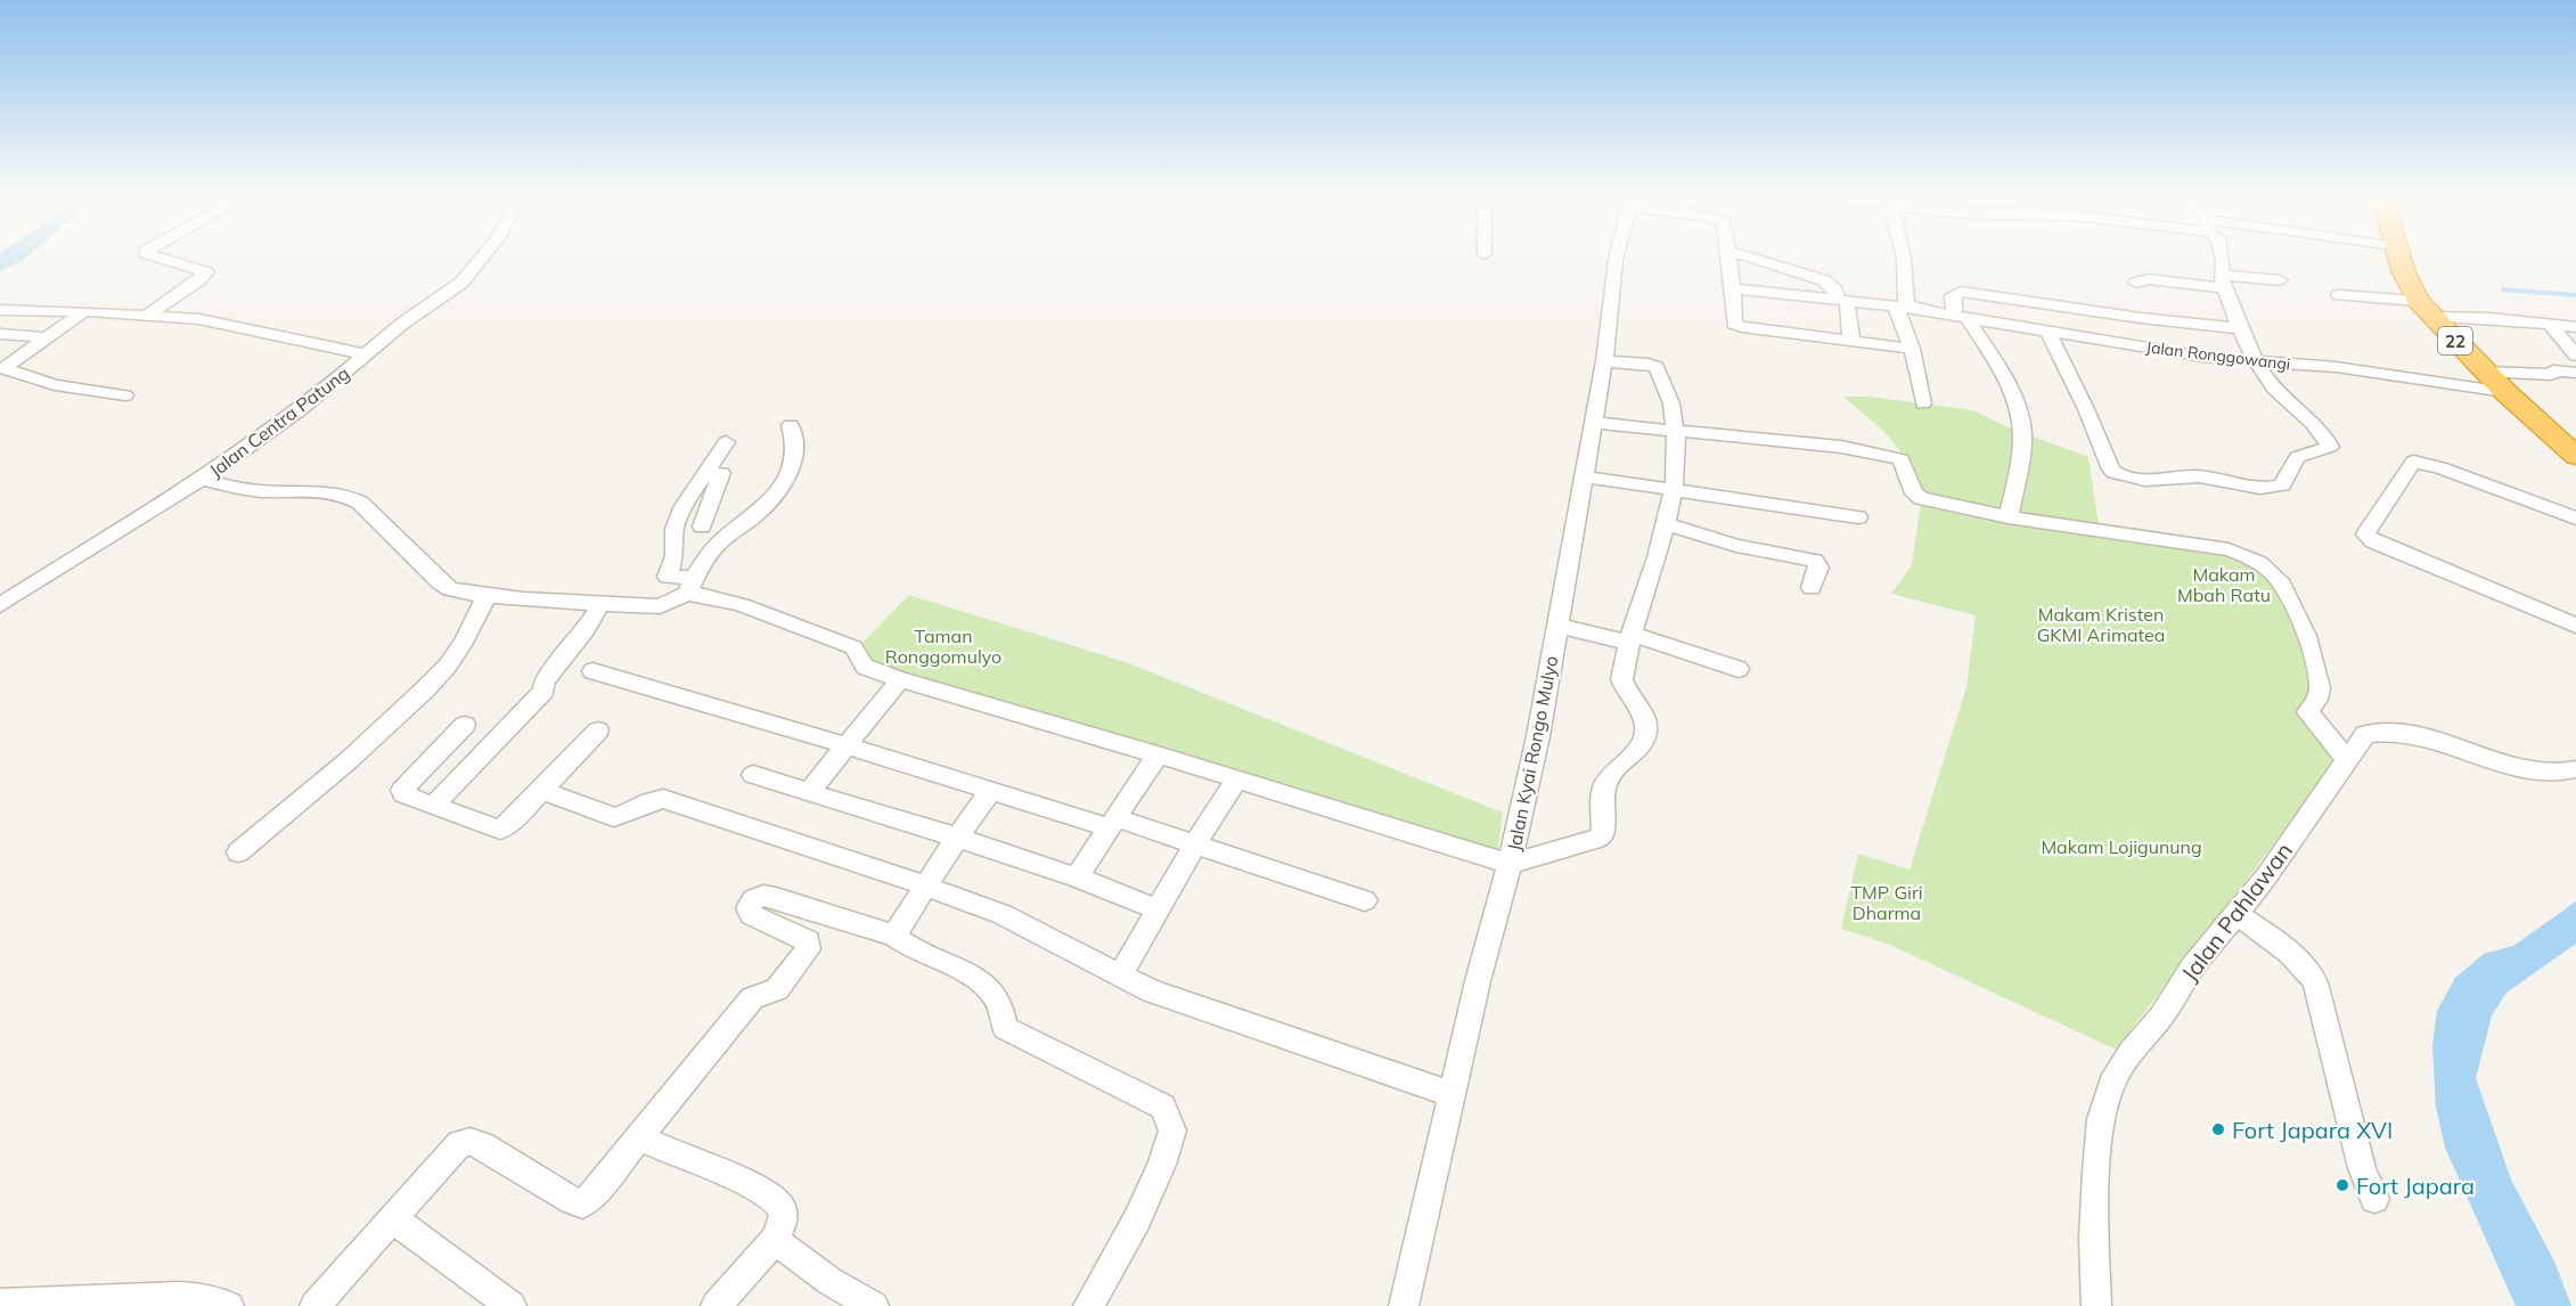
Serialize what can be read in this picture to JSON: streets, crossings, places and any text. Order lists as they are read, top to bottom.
{
  "streets": {
    "highway": ["22"],
    "street": [
      "Jalan Ronggowangi",
      "Jalan Centra Patung",
      "Jalan Kyai Rongo Mulyo",
      "Jalan Pahlawan"
    ]
  },
  "crossings": [
    ["22", "Jalan Ronggowangi"]
  ],
  "parks": [
    "Makam Mbah Ratu",
    "Makam Kristen GKMI Arimatea",
    "Taman Ronggomulyo",
    "Makam Lojigunung",
    "TMP Giri Dharma"
  ],
  "places": ["Fort Japara XVI", "Fort Japara"]
}
